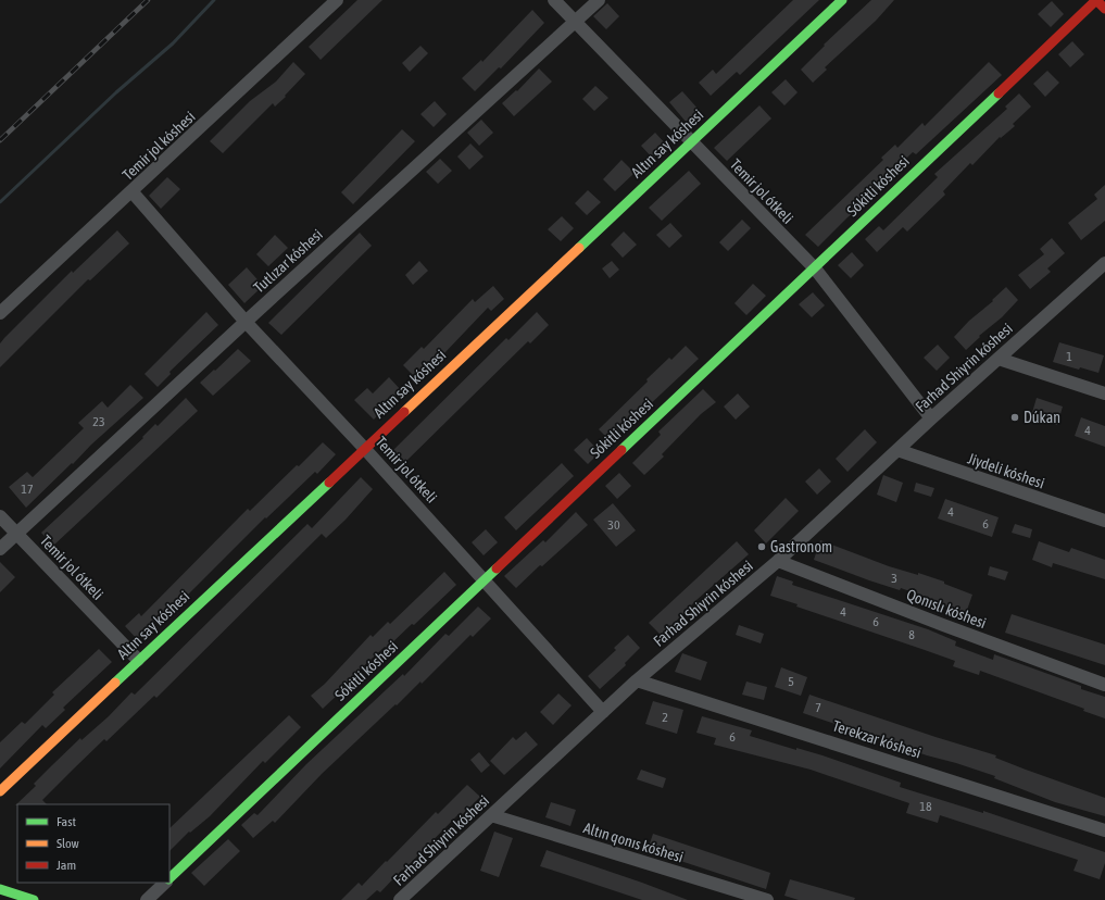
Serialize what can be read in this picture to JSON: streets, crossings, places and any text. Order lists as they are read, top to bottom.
{
  "streets": {
    "street": [
      "Altın say kóshesi",
      "Temir jol kóshesi",
      "Sókitli kóshesi",
      "Temir jol ótkeli",
      "Tutlızar kóshesi",
      "Farhad Shiyrin kóshesi",
      "Jiydeli kóshesi",
      "Qonıslı kóshesi",
      "Terekzar kóshesi",
      "Altın qonıs kóshesi"
    ]
  },
  "crossings": [
    ["Altın say kóshesi", "Temir jol ótkeli"],
    ["Temir jol kóshesi", "Temir jol ótkeli"],
    ["Sókitli kóshesi", "Temir jol ótkeli"],
    ["Temir jol ótkeli", "Tutlızar kóshesi"],
    ["Temir jol ótkeli", "Farhad Shiyrin kóshesi"],
    ["Farhad Shiyrin kóshesi", "Jiydeli kóshesi"],
    ["Farhad Shiyrin kóshesi", "Qonıslı kóshesi"],
    ["Farhad Shiyrin kóshesi", "Terekzar kóshesi"],
    ["Farhad Shiyrin kóshesi", "Altın qonıs kóshesi"]
  ],
  "places": ["Dúkan", "Gastronom"],
  "house_numbers": [
    "1",
    "23",
    "4",
    "17",
    "4",
    "6",
    "30",
    "3",
    "4",
    "6",
    "8",
    "5",
    "7",
    "2",
    "6",
    "18"
  ],
  "legend": ["Fast", "Slow", "Jam"]
}
